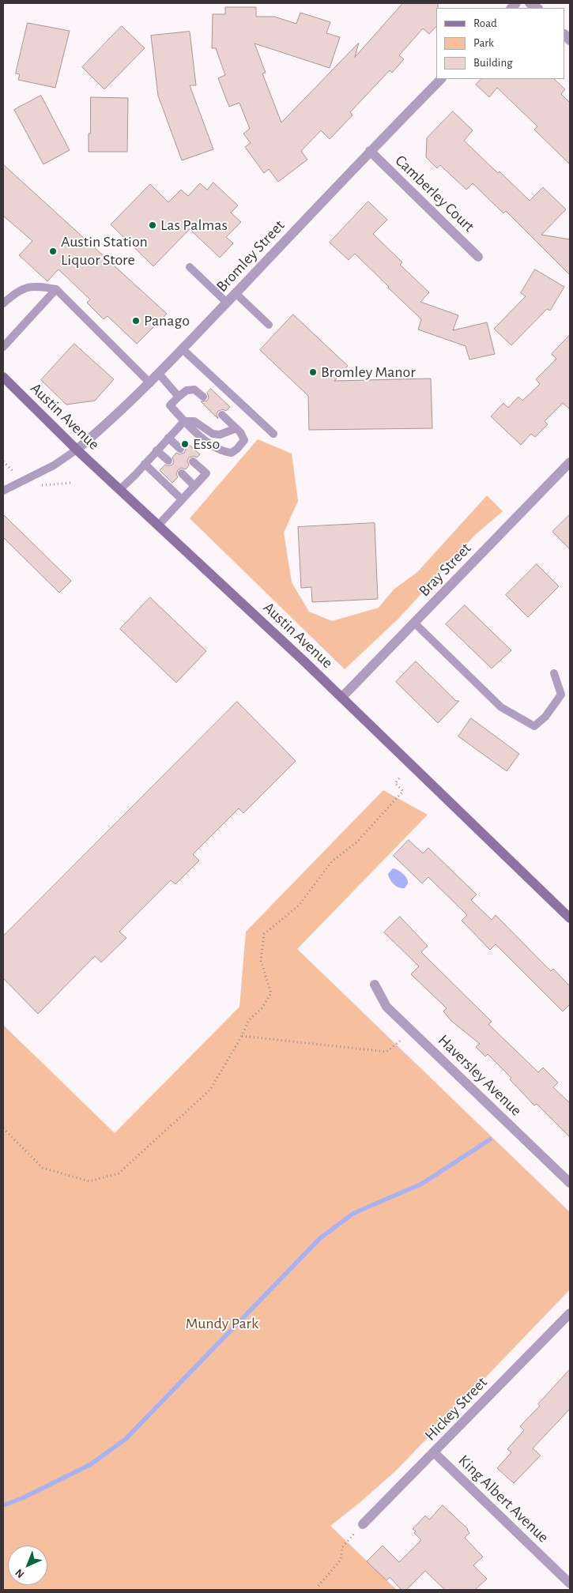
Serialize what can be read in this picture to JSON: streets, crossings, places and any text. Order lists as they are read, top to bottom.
{
  "streets": {
    "main road": ["Austin Avenue"],
    "street": [
      "Camberley Court",
      "Bromley Street",
      "Bray Street",
      "Haversley Avenue",
      "Hickey Street",
      "King Albert Avenue"
    ]
  },
  "crossings": [
    ["Camberley Court", "Bromley Street"],
    ["Bromley Street", "Austin Avenue"],
    ["Austin Avenue", "Bray Street"],
    ["Hickey Street", "King Albert Avenue"]
  ],
  "parks": ["Mundy Park"],
  "places": [
    "Las Palmas",
    "Austin Station Liquor Store",
    "Panago",
    "Bromley Manor",
    "Esso"
  ],
  "legend": ["Road", "Park", "Building"],
  "north": "bottom left"
}
